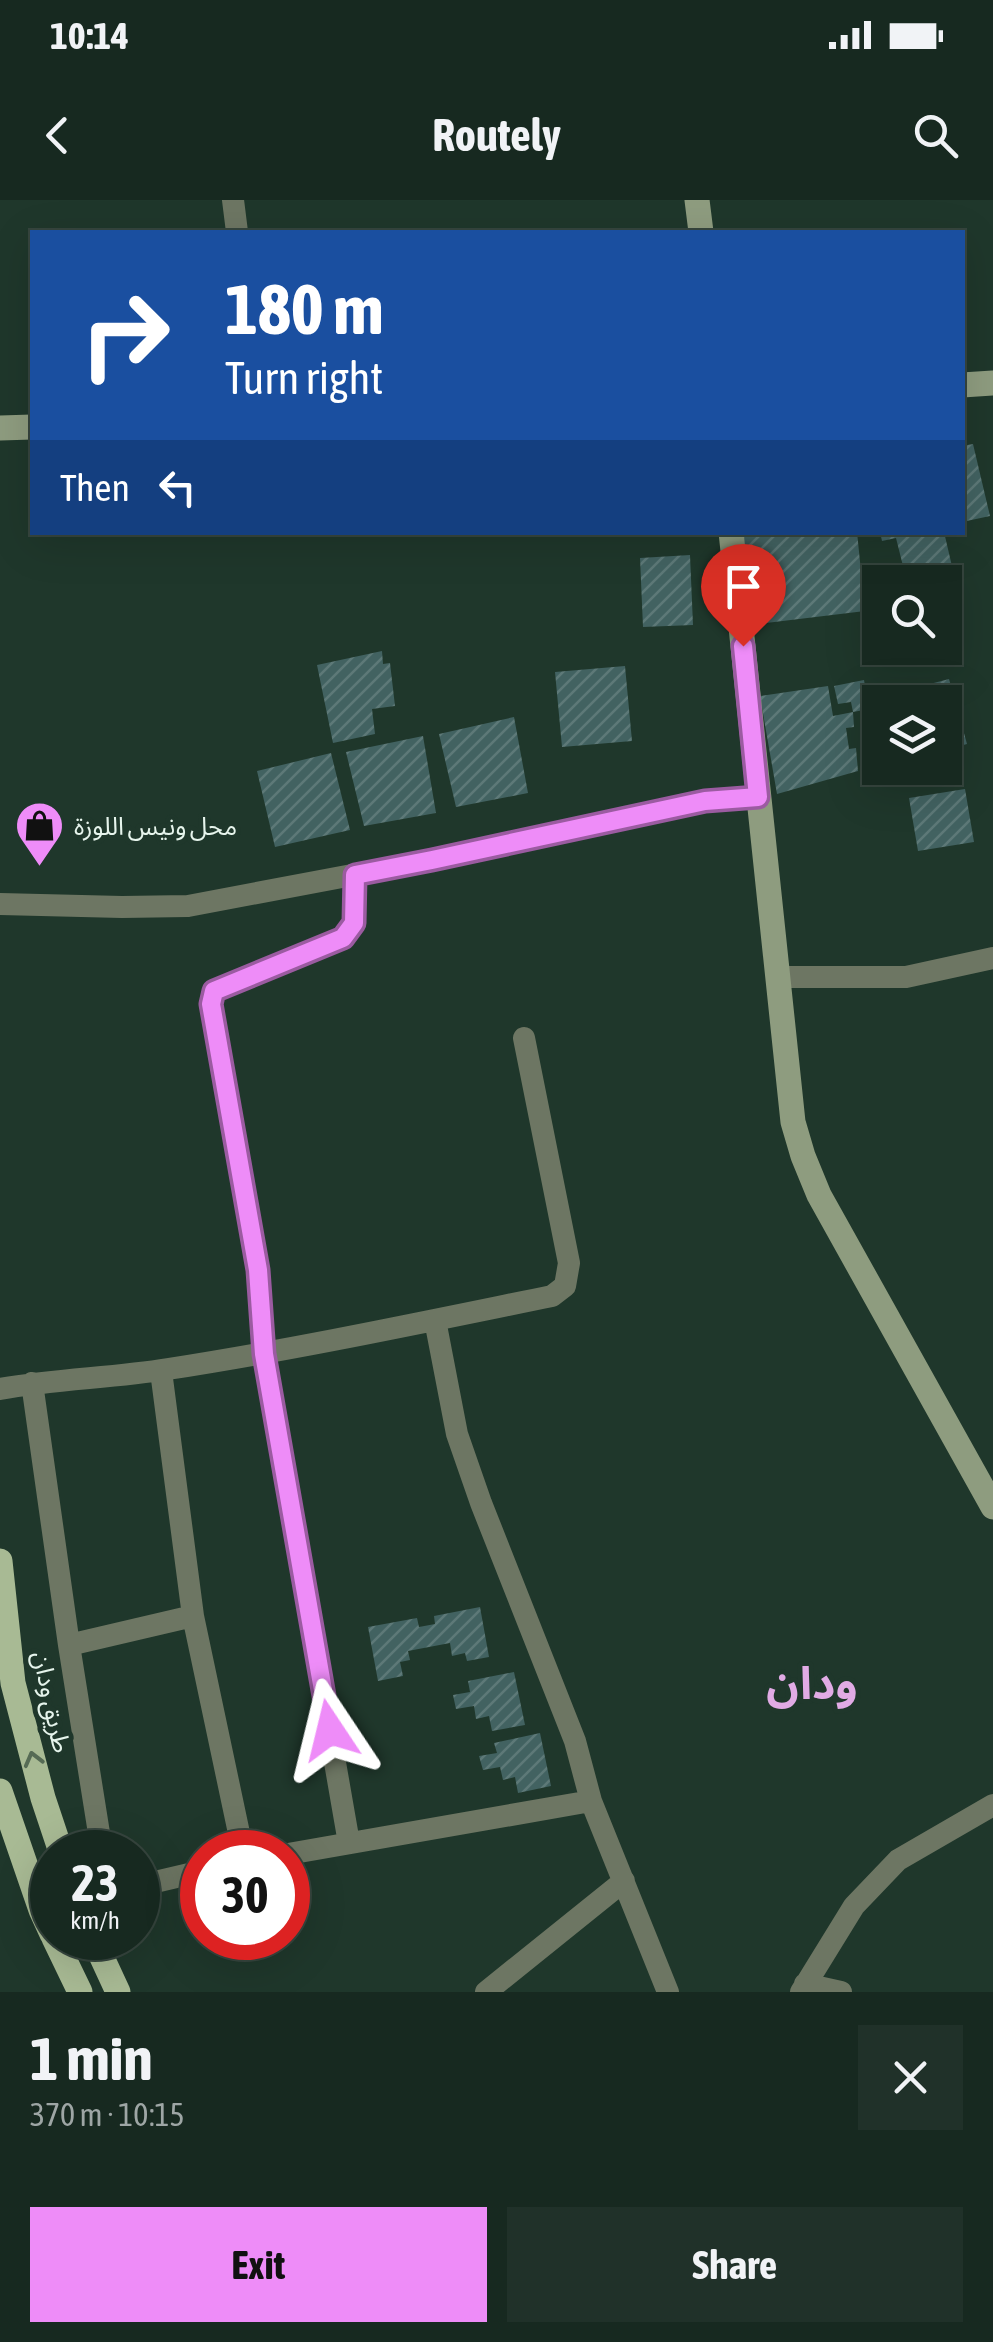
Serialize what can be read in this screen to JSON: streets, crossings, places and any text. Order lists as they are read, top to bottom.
{
  "streets": {
    "main road": ["طريق ودان"]
  },
  "one_way": ["طريق ودان"],
  "districts": ["ودان"],
  "places": {
    "shop": ["محل ونيس اللوزة"]
  },
  "page": {
    "status": "10:14",
    "header": "Routely",
    "turn": ["180 m", "Turn right"],
    "then": "Then",
    "speed": "23 km/h",
    "limit": "30",
    "heading": ["1 min", "370 m · 10:15"],
    "buttons": ["Exit", "Share"]
  }
}
